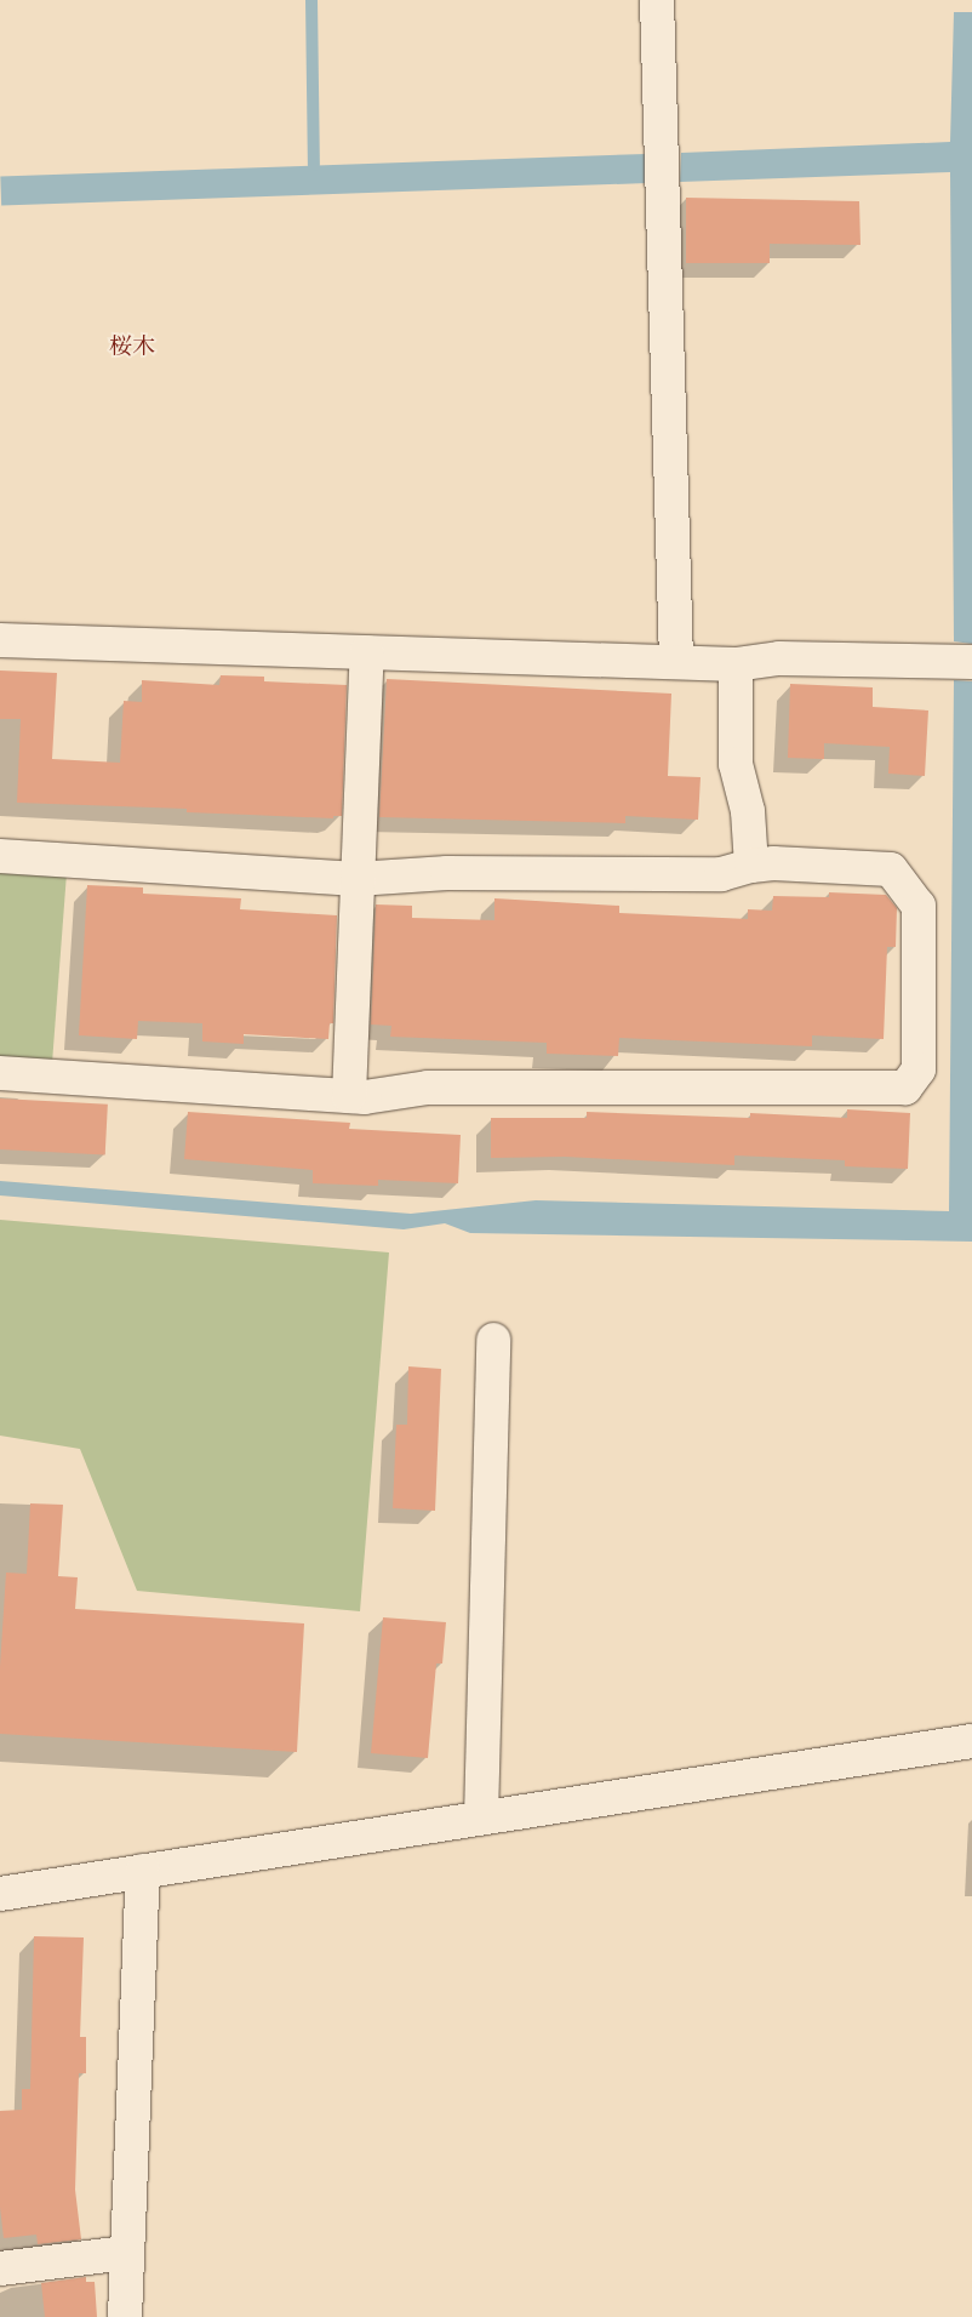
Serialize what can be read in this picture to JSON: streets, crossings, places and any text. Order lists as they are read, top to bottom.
{
  "districts": ["桜木"]
}
